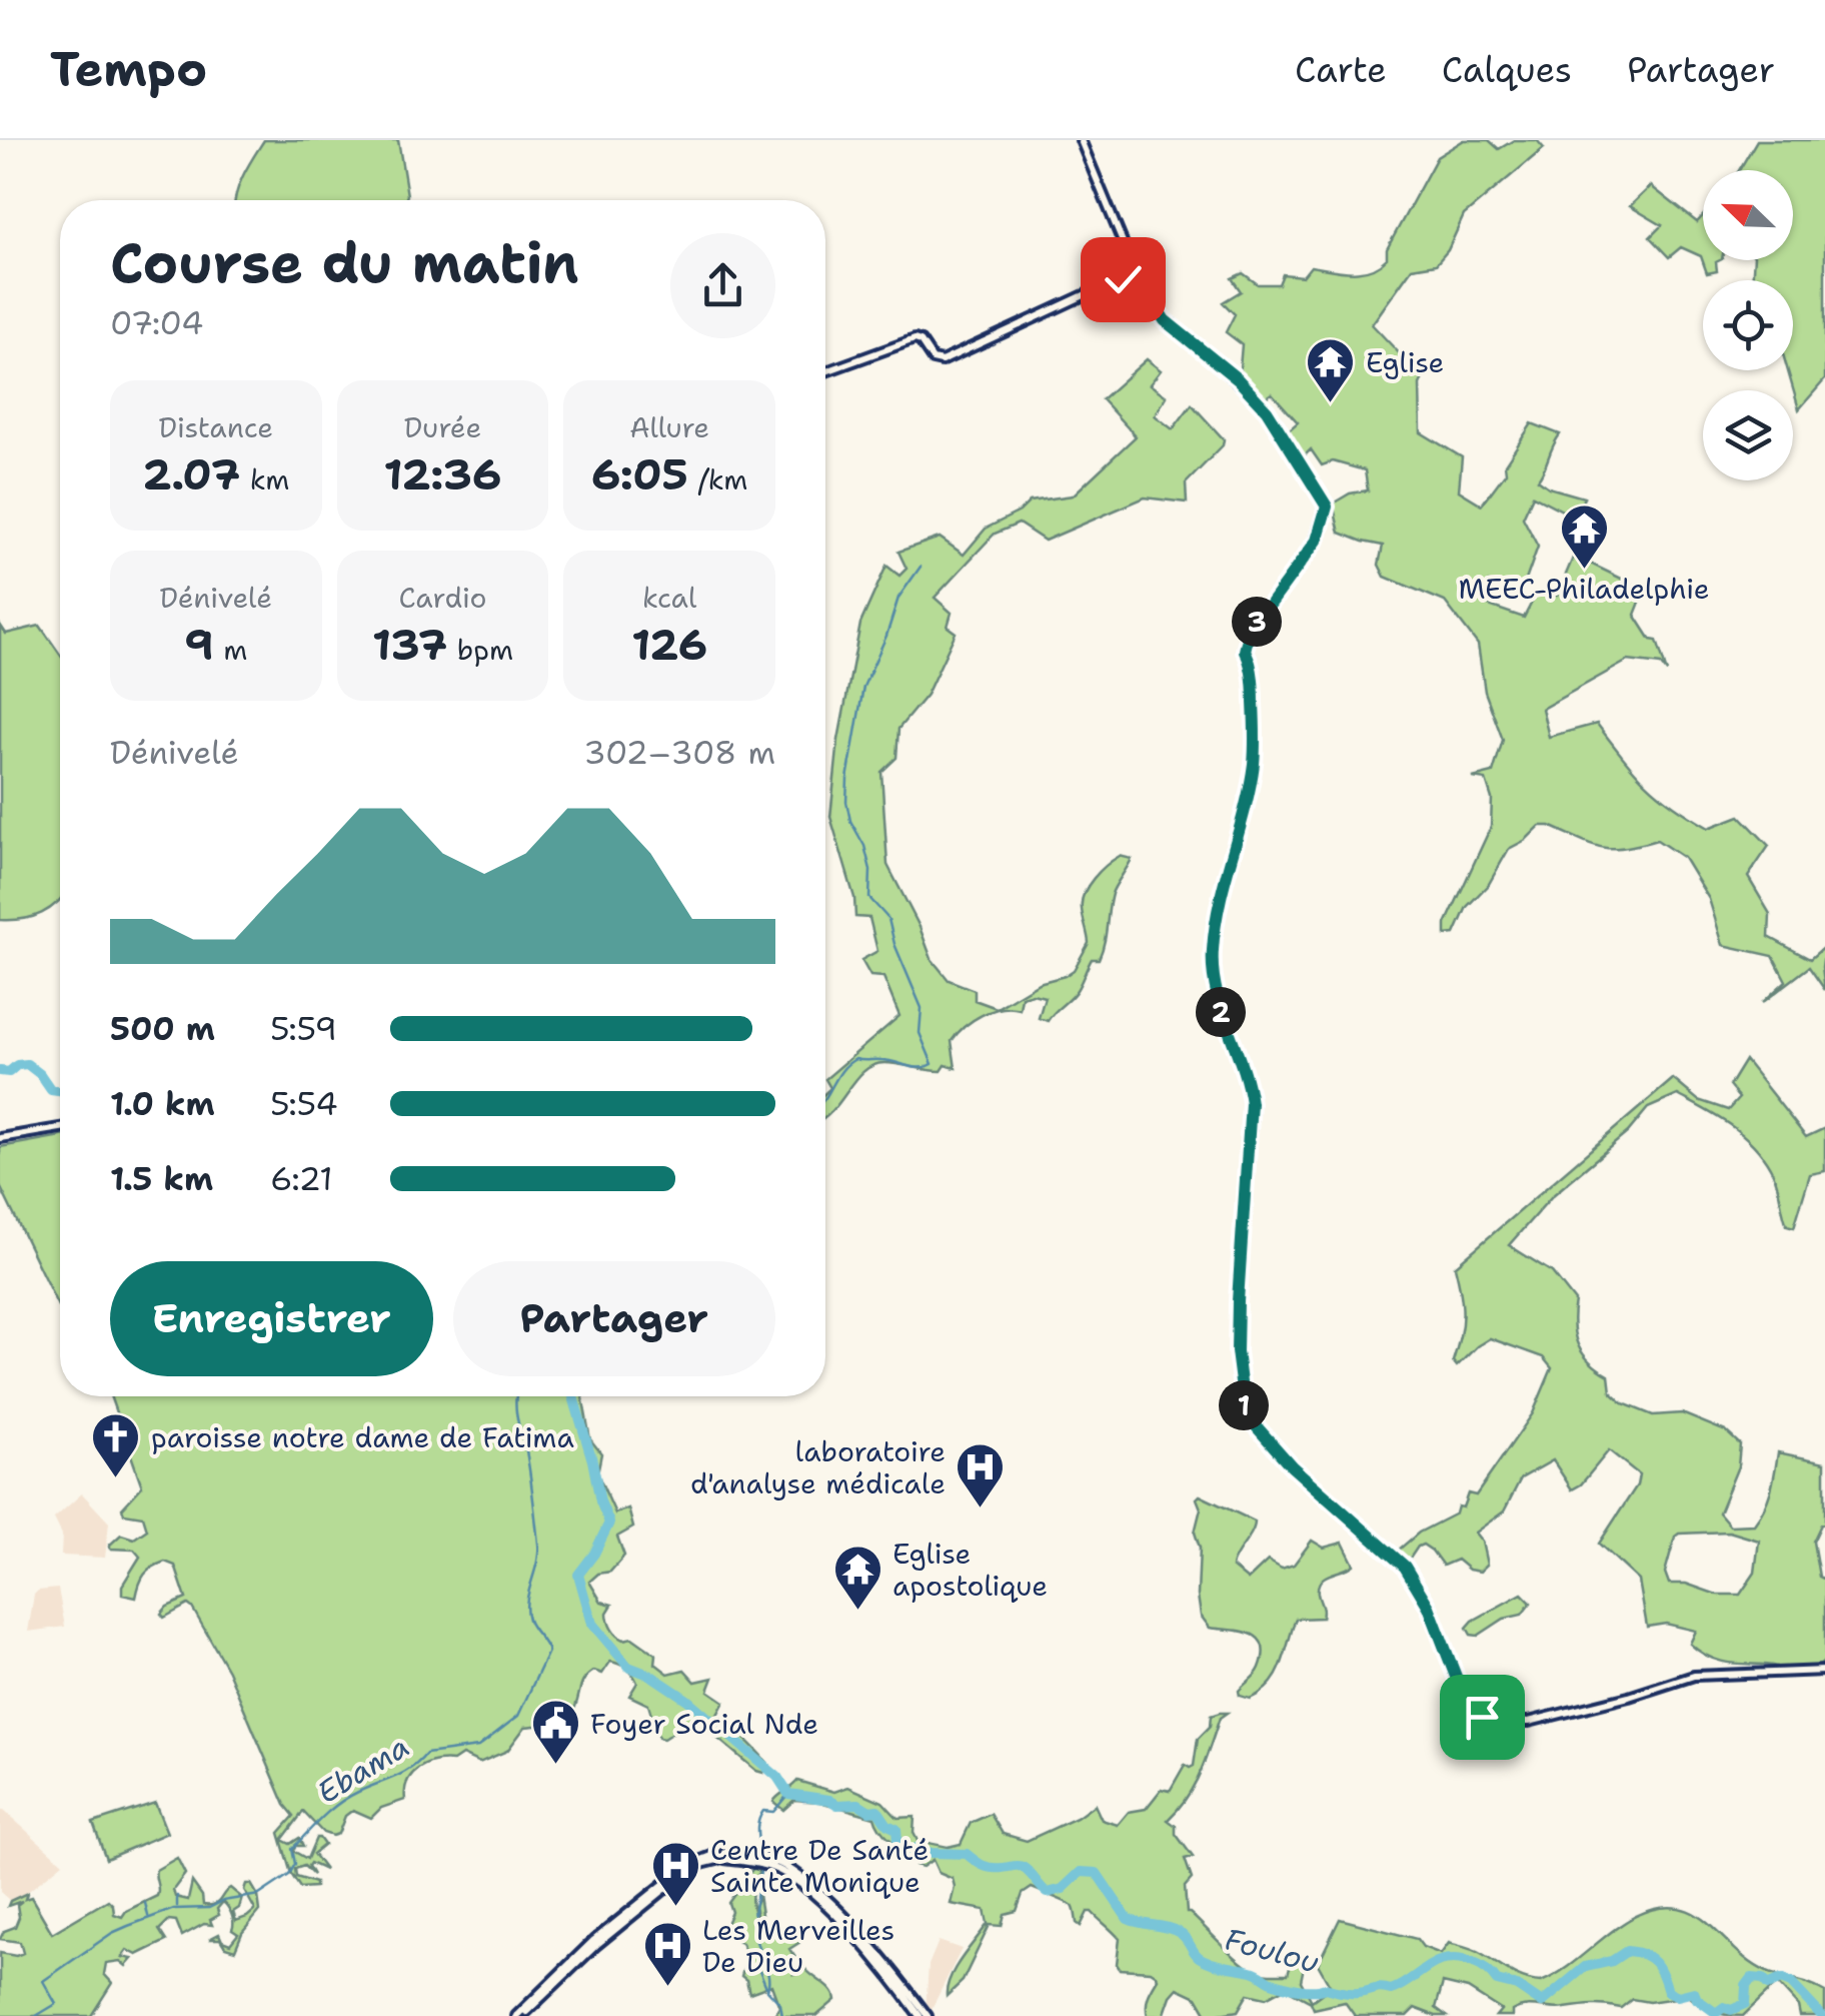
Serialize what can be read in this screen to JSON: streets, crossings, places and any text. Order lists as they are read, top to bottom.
{
  "water": ["Ebama", "Foulou"],
  "places": {
    "temple": ["Eglise", "MEEC-Philadelphie", "Eglise apostolique"],
    "church": ["paroisse notre dame de Fatima"],
    "hospital": ["laboratoire d'analyse médicale", "Centre De Santé Sainte Monique", "Les Merveilles De Dieu"],
    "public building": ["Foyer Social Nde"]
  },
  "north": "top left",
  "page": {
    "header": "Tempo",
    "nav": ["Carte", "Calques", "Partager"],
    "heading": ["Course du matin", "07:04"],
    "stats": [
      ["Distance", "2.07 km"],
      ["Durée", "12:36"],
      ["Allure", "6:05 /km"],
      ["Dénivelé", "9 m"],
      ["Cardio", "137 bpm"],
      ["kcal", "126"]
    ],
    "pins": ["3", "2", "1"],
    "chart": ["Dénivelé", "302–308 m"],
    "list": [
      {
        "name": "500 m",
        "note": "5:59"
      },
      {
        "name": "1.0 km",
        "note": "5:54"
      },
      {
        "name": "1.5 km",
        "note": "6:21"
      }
    ],
    "buttons": ["Enregistrer", "Partager"]
  }
}
